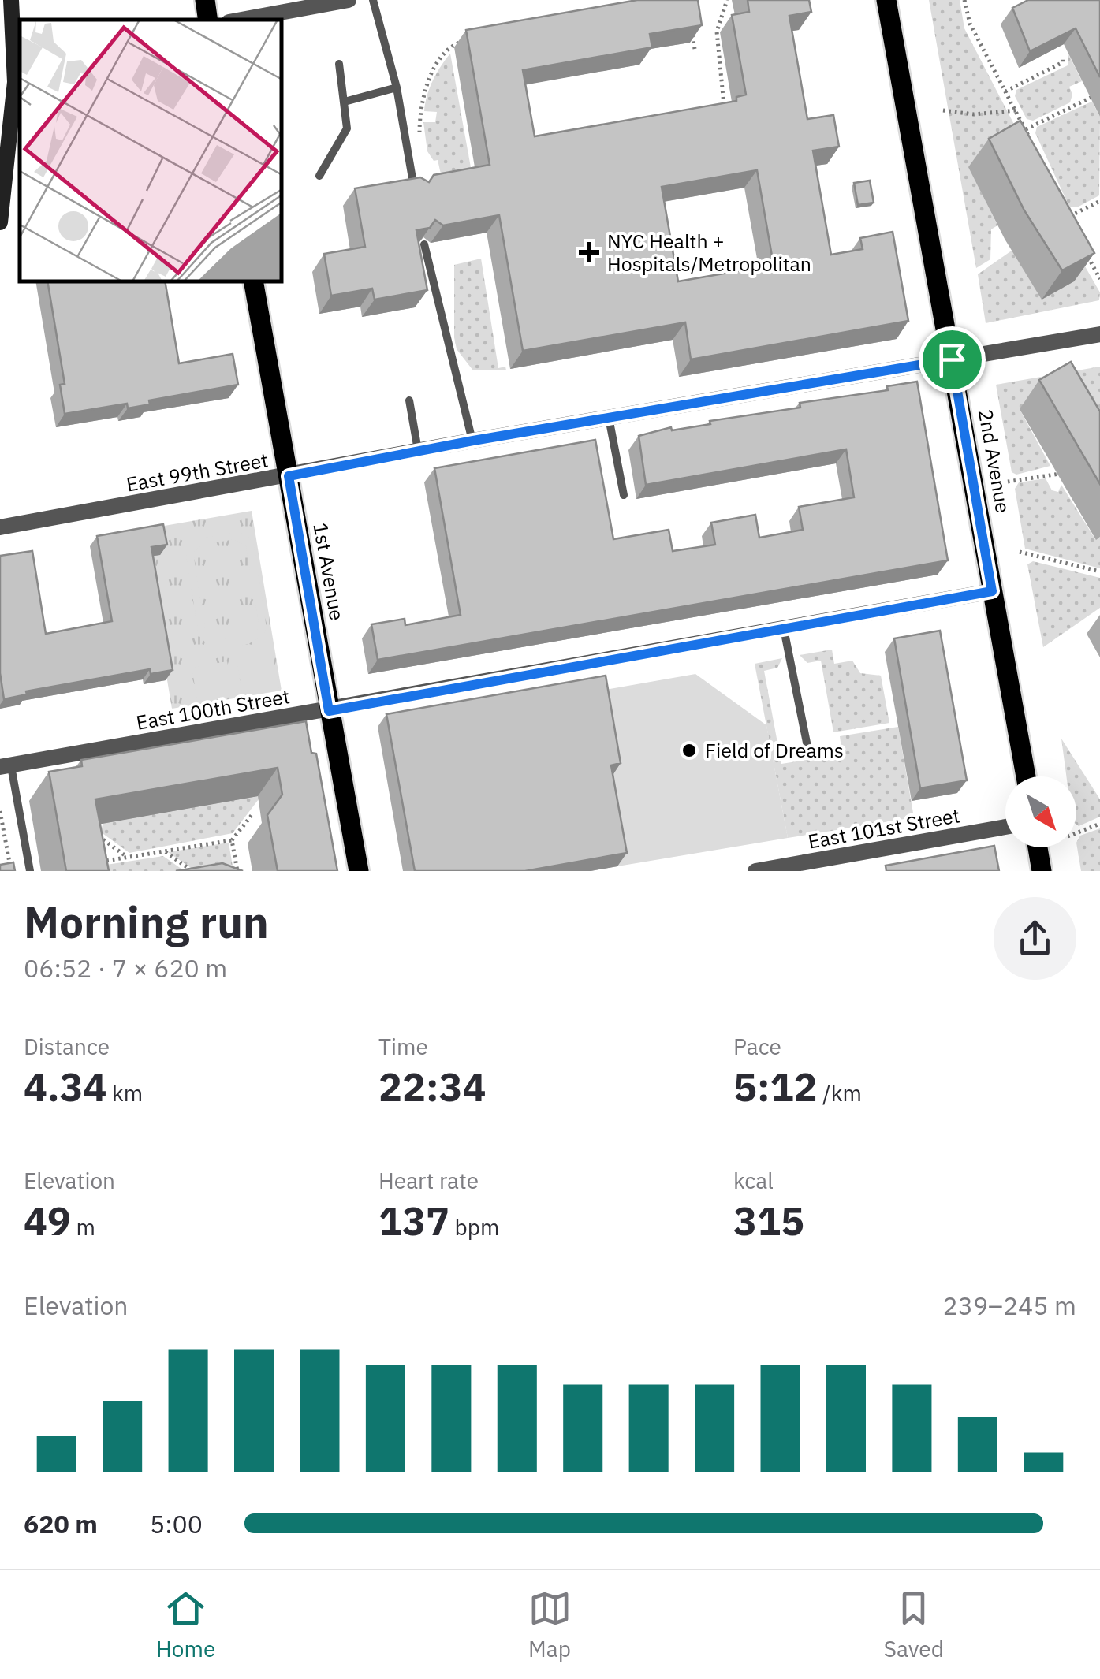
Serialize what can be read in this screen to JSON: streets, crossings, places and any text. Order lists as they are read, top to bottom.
{
  "streets": {
    "main road": ["2nd Avenue", "1st Avenue"],
    "street": ["East 99th Street", "East 100th Street", "East 101st Street"]
  },
  "crossings": [
    ["2nd Avenue", "East 99th Street"],
    ["2nd Avenue", "East 100th Street"],
    ["East 99th Street", "1st Avenue"],
    ["1st Avenue", "East 100th Street"]
  ],
  "places": {
    "health": ["NYC Health + Hospitals/Metropolitan"],
    "other": ["Field of Dreams"]
  },
  "north": "bottom right",
  "page": {
    "heading": ["Morning run", "06:52 · 7 × 620 m"],
    "stats": [
      ["Distance", "4.34 km"],
      ["Time", "22:34"],
      ["Pace", "5:12 /km"],
      ["Elevation", "49 m"],
      ["Heart rate", "137 bpm"],
      ["kcal", "315"]
    ],
    "chart": ["Elevation", "239–245 m"],
    "list": [
      {
        "name": "620 m",
        "note": "5:00"
      }
    ],
    "tabs": ["Home", "Map", "Saved"]
  }
}
